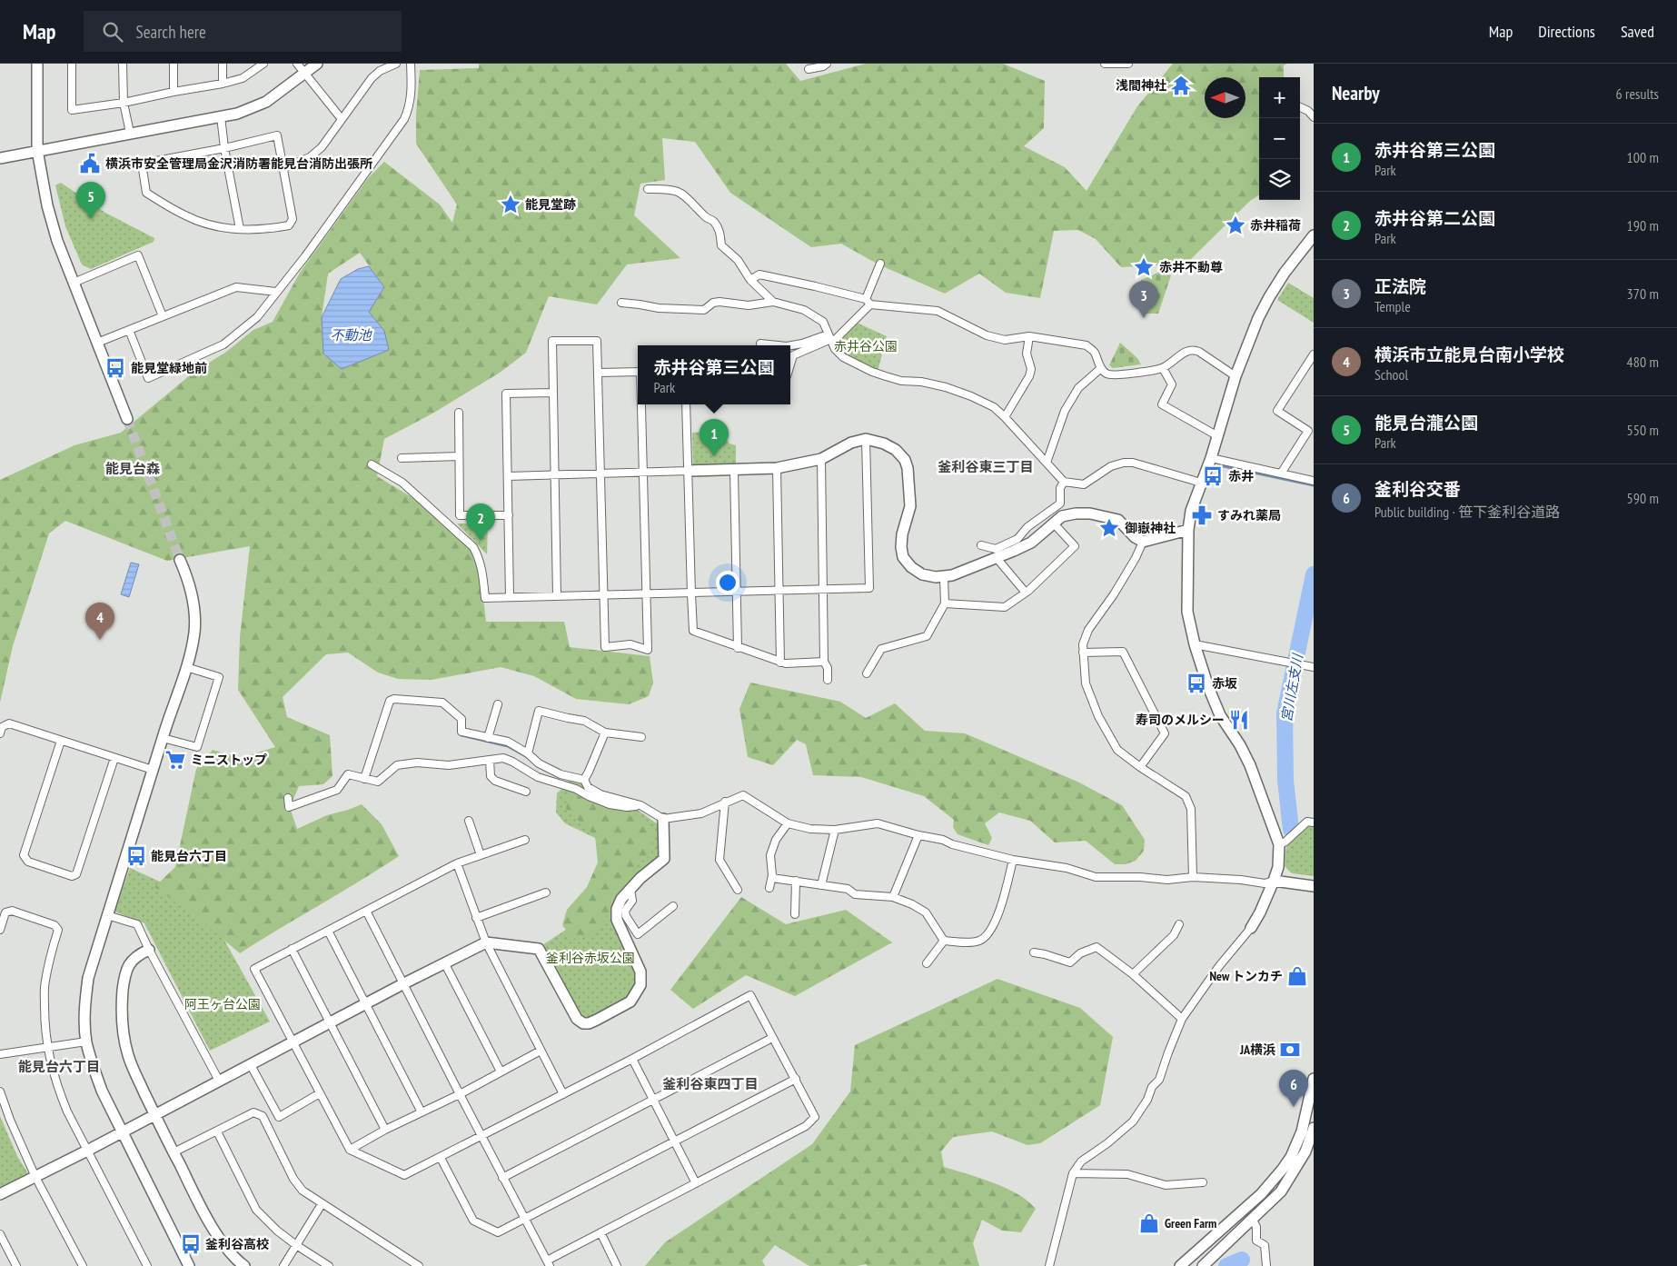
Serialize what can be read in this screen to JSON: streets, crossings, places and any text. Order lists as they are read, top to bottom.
{
  "districts": [
    "釜利谷東三丁目",
    "能見台森",
    "能見台六丁目",
    "釜利谷東四丁目"
  ],
  "water": ["不動池", "宮川左支川"],
  "parks": ["赤井谷公園", "釜利谷赤坂公園", "阿王ヶ台公園"],
  "places": {
    "temple": ["浅間神社"],
    "public building": ["横浜市安全管理局金沢消防署能見台消防出張所"],
    "place": [
      "能見堂跡",
      "赤井稲荷",
      "赤井不動尊",
      "御嶽神社"
    ],
    "bus stop": [
      "能見堂緑地前",
      "赤井",
      "赤坂",
      "能見台六丁目",
      "釜利谷高校"
    ],
    "pharmacy": ["すみれ薬局"],
    "restaurant": ["寿司のメルシー"],
    "supermarket": ["ミニストップ"],
    "shop": ["New トンカチ", "Green Farm"],
    "bank": ["JA横浜"]
  },
  "north": "left",
  "page": {
    "header": "Map",
    "search": "Search here",
    "nav": ["Map", "Directions", "Saved"],
    "heading": ["Nearby", "6 results"],
    "map_buttons": ["+", "−"],
    "list": [
      {
        "mark": "1",
        "name": "赤井谷第三公園",
        "note": "Park",
        "value": "100 m"
      },
      {
        "mark": "2",
        "name": "赤井谷第二公園",
        "note": "Park",
        "value": "190 m"
      },
      {
        "mark": "3",
        "name": "正法院",
        "note": "Temple",
        "value": "370 m"
      },
      {
        "mark": "4",
        "name": "横浜市立能見台南小学校",
        "note": "School",
        "value": "480 m"
      },
      {
        "mark": "5",
        "name": "能見台瀧公園",
        "note": "Park",
        "value": "550 m"
      },
      {
        "mark": "6",
        "name": "釜利谷交番",
        "note": "Public building · 笹下釜利谷道路",
        "value": "590 m"
      }
    ],
    "pins": [
      "5",
      "3",
      "1",
      "2",
      "4",
      "6"
    ],
    "popup": ["赤井谷第三公園", "Park"]
  }
}
